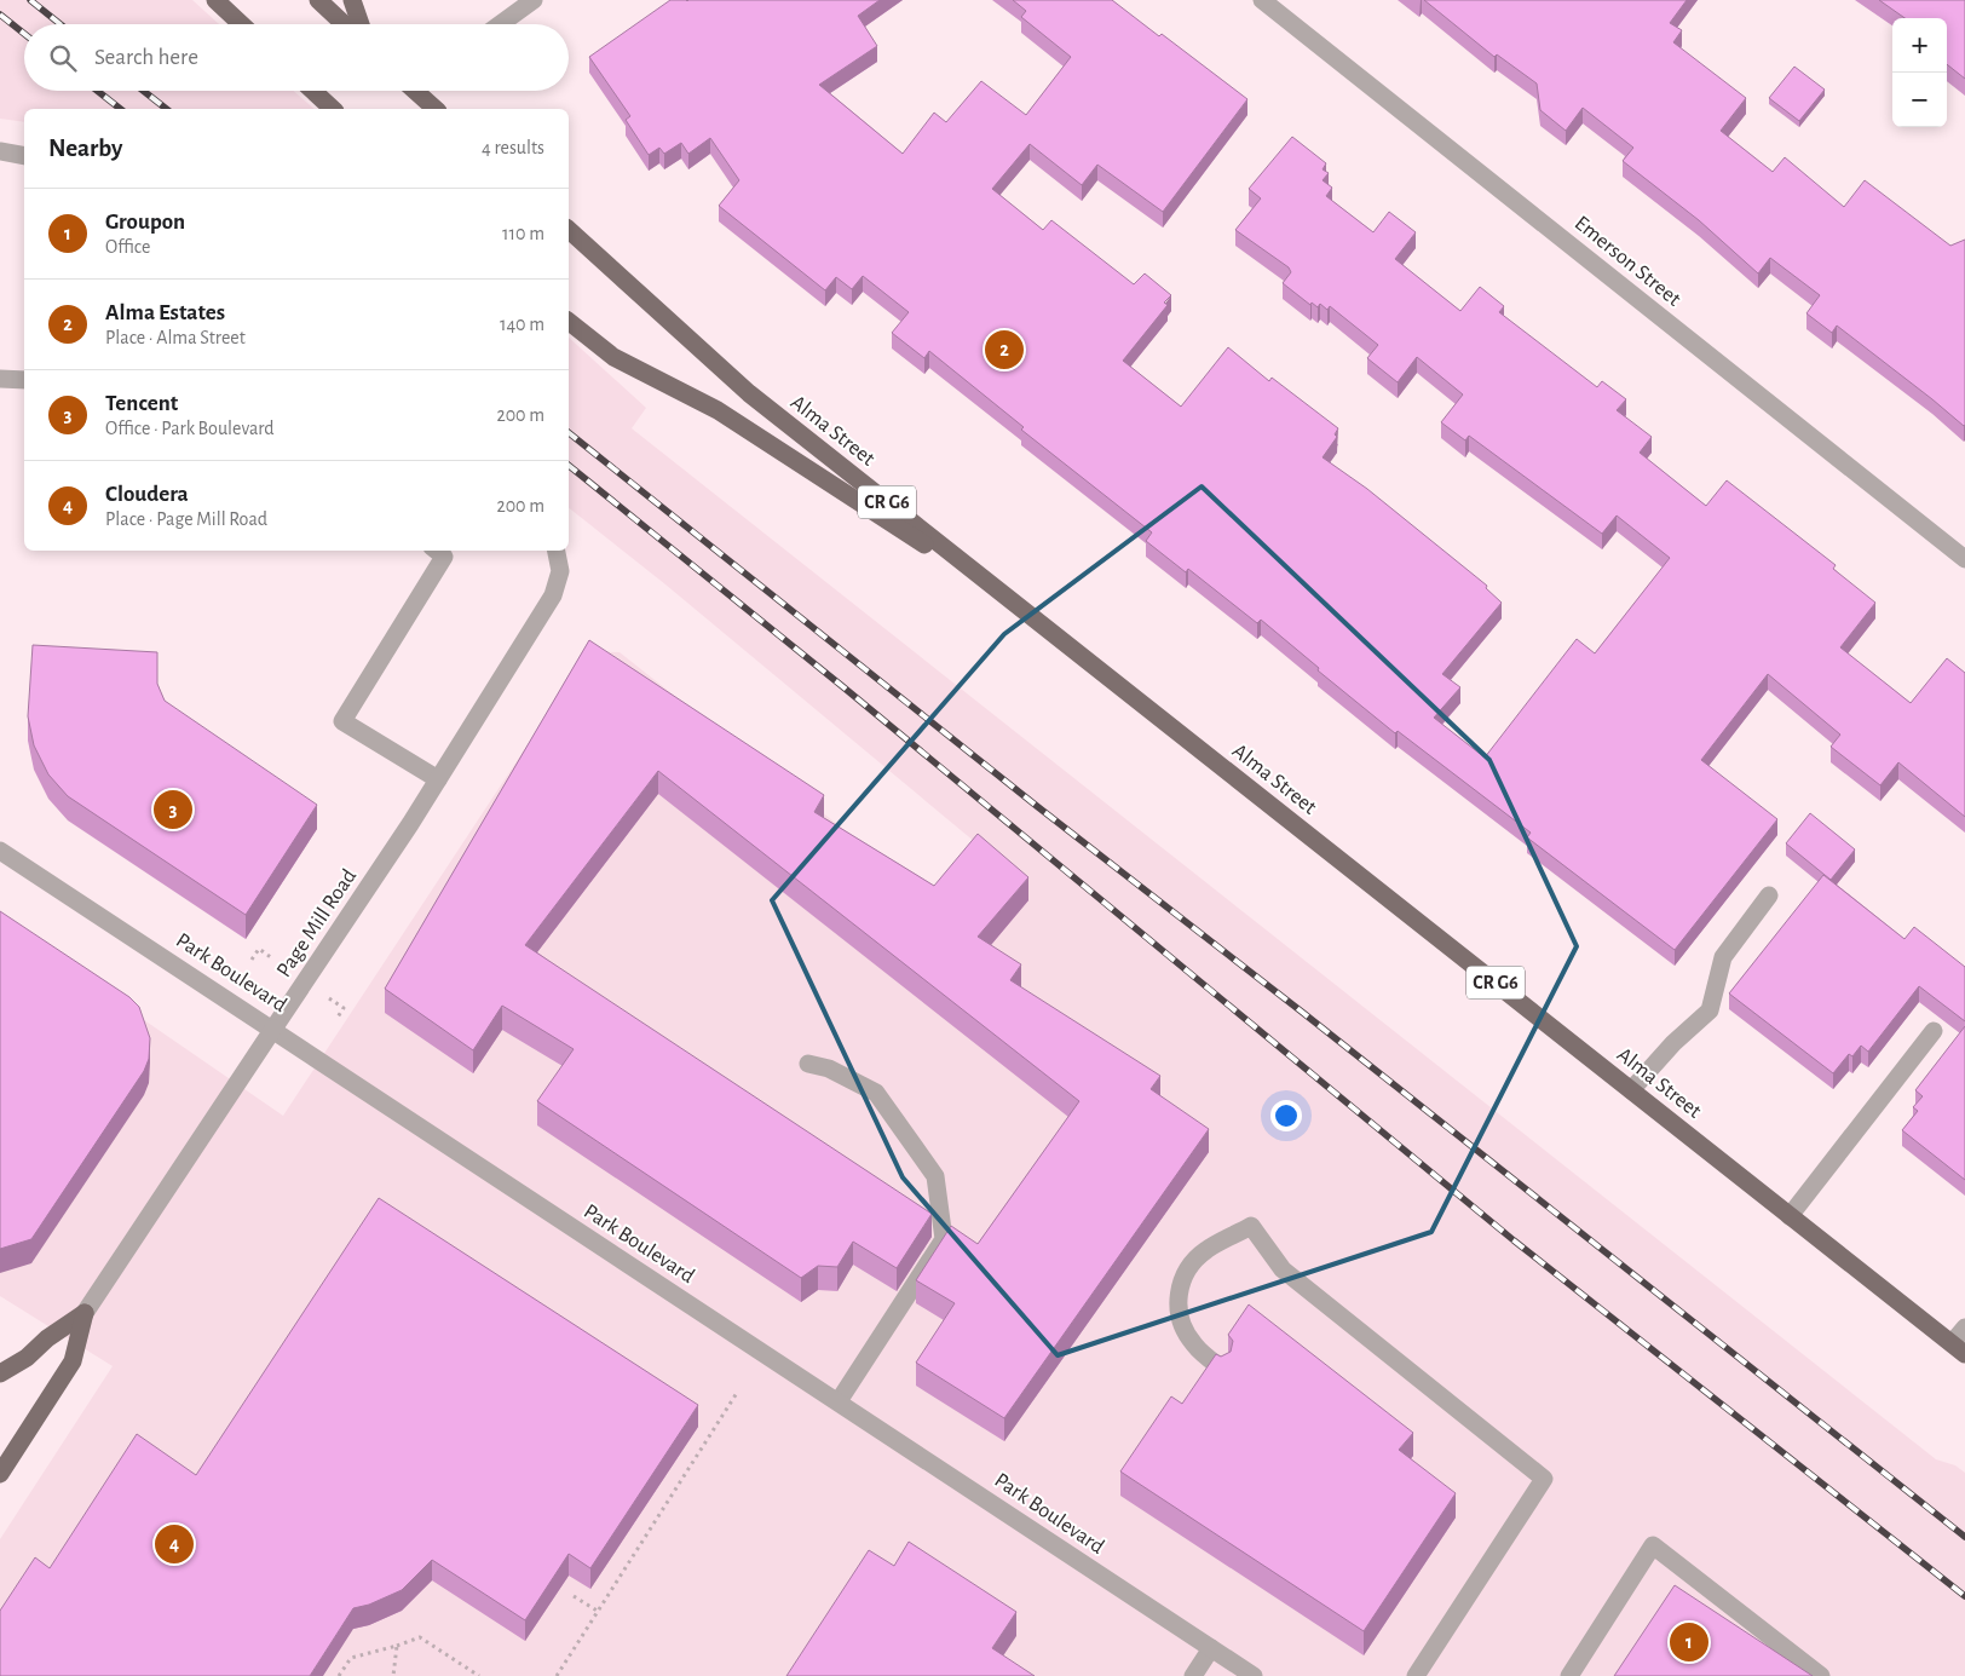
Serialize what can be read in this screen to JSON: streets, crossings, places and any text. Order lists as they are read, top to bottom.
{
  "streets": {
    "main road": ["Alma Street", "CR G6"],
    "street": ["Emerson Street", "Page Mill Road", "Park Boulevard"]
  },
  "crossings": [
    ["Page Mill Road", "Park Boulevard"]
  ],
  "page": {
    "map_buttons": ["+", "−"],
    "search": "Search here",
    "heading": ["Nearby", "4 results"],
    "list": [
      {
        "mark": "1",
        "name": "Groupon",
        "note": "Office",
        "value": "110 m"
      },
      {
        "mark": "2",
        "name": "Alma Estates",
        "note": "Place · Alma Street",
        "value": "140 m"
      },
      {
        "mark": "3",
        "name": "Tencent",
        "note": "Office · Park Boulevard",
        "value": "200 m"
      },
      {
        "mark": "4",
        "name": "Cloudera",
        "note": "Place · Page Mill Road",
        "value": "200 m"
      }
    ],
    "pins": [
      "2",
      "3",
      "4",
      "1"
    ]
  }
}
